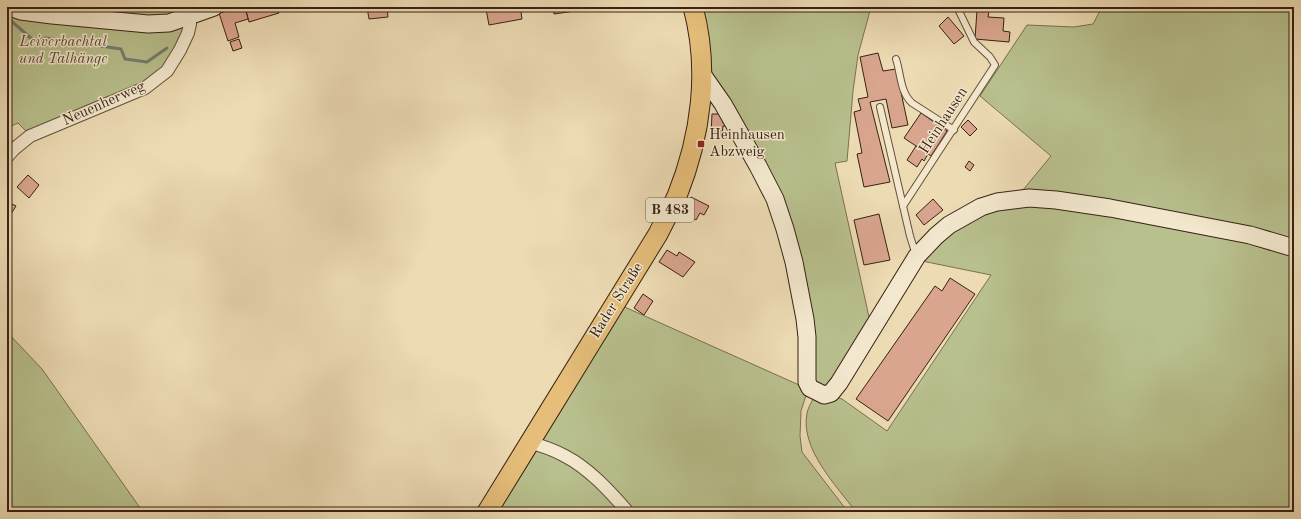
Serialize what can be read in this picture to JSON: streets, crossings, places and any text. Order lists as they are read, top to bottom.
{
  "streets": {
    "main road": ["B 483", "Rader Straße"],
    "street": ["Neuenherweg"],
    "lane": ["Heinhausen"]
  },
  "crossings": [
    ["B 483", "Rader Straße"]
  ],
  "parks": ["Leiverbachtal und Talhänge"],
  "places": {
    "transit": ["Heinhausen Abzweig"]
  }
}
